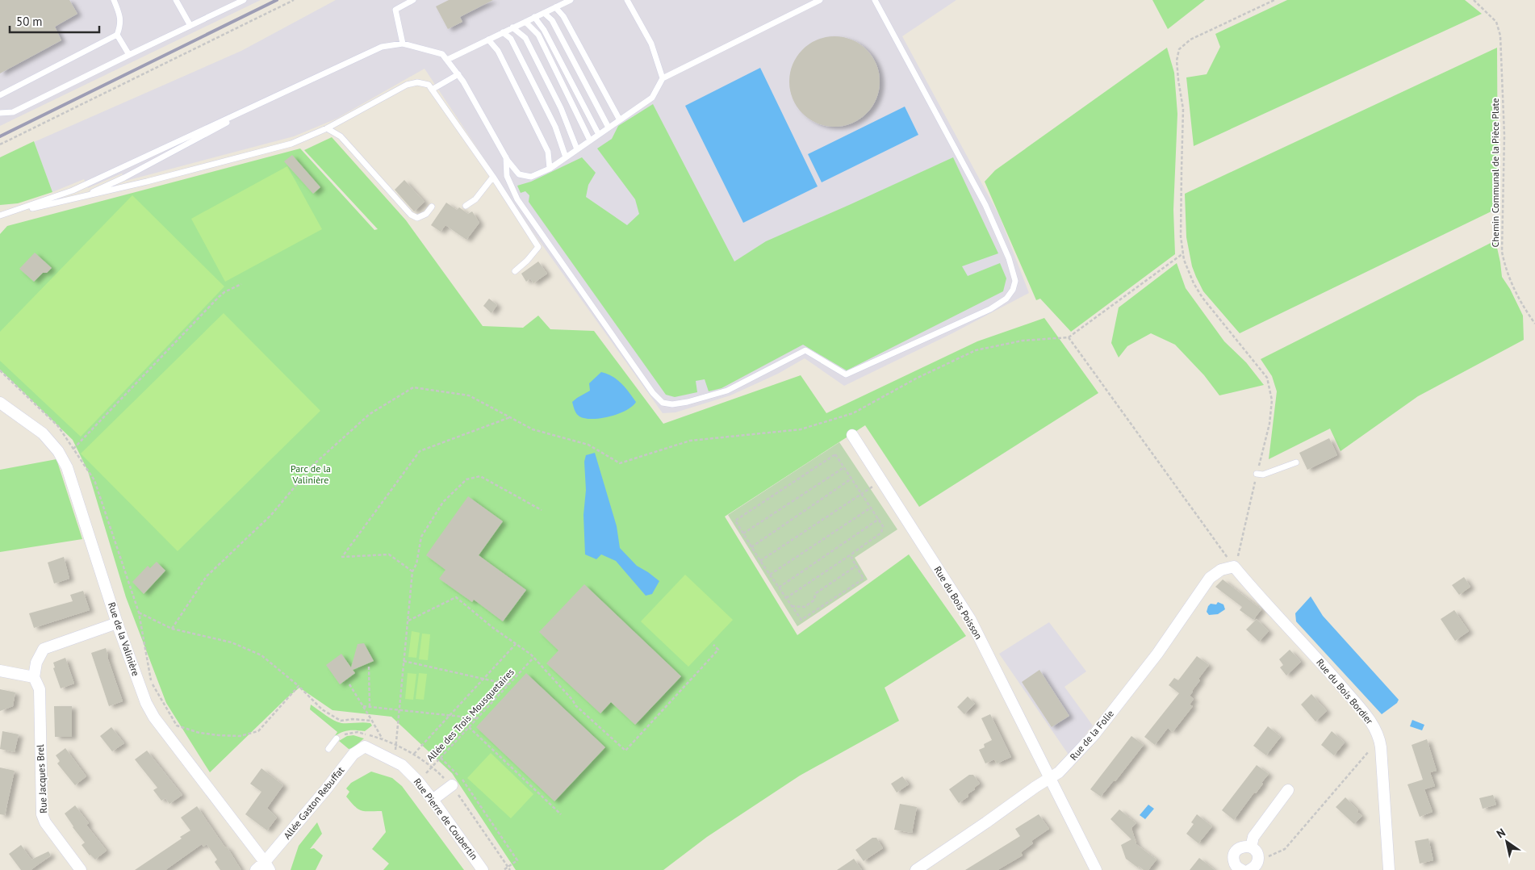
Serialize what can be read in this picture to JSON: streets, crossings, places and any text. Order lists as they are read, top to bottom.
{
  "streets": {
    "street": [
      "Rue du Bois Poisson",
      "Rue de la Valinière",
      "Rue du Bois Bordier",
      "Rue de la Folie",
      "Rue Jacques Brel",
      "Allée Gaston Rebuffat",
      "Rue Pierre de Coubertin"
    ],
    "path": ["Chemin Communal de la Pièce Plate", "Allée des Trois Mousquetaires"]
  },
  "crossings": [
    ["Rue du Bois Poisson", "Rue de la Folie"],
    ["Rue de la Valinière", "Allée Gaston Rebuffat"],
    ["Rue du Bois Bordier", "Rue de la Folie"],
    ["Allée des Trois Mousquetaires", "Rue Pierre de Coubertin"],
    ["Allée Gaston Rebuffat", "Rue Pierre de Coubertin"]
  ],
  "parks": ["Parc de la Valinière"],
  "scale_bar": "50 m",
  "north": "top left"
}
